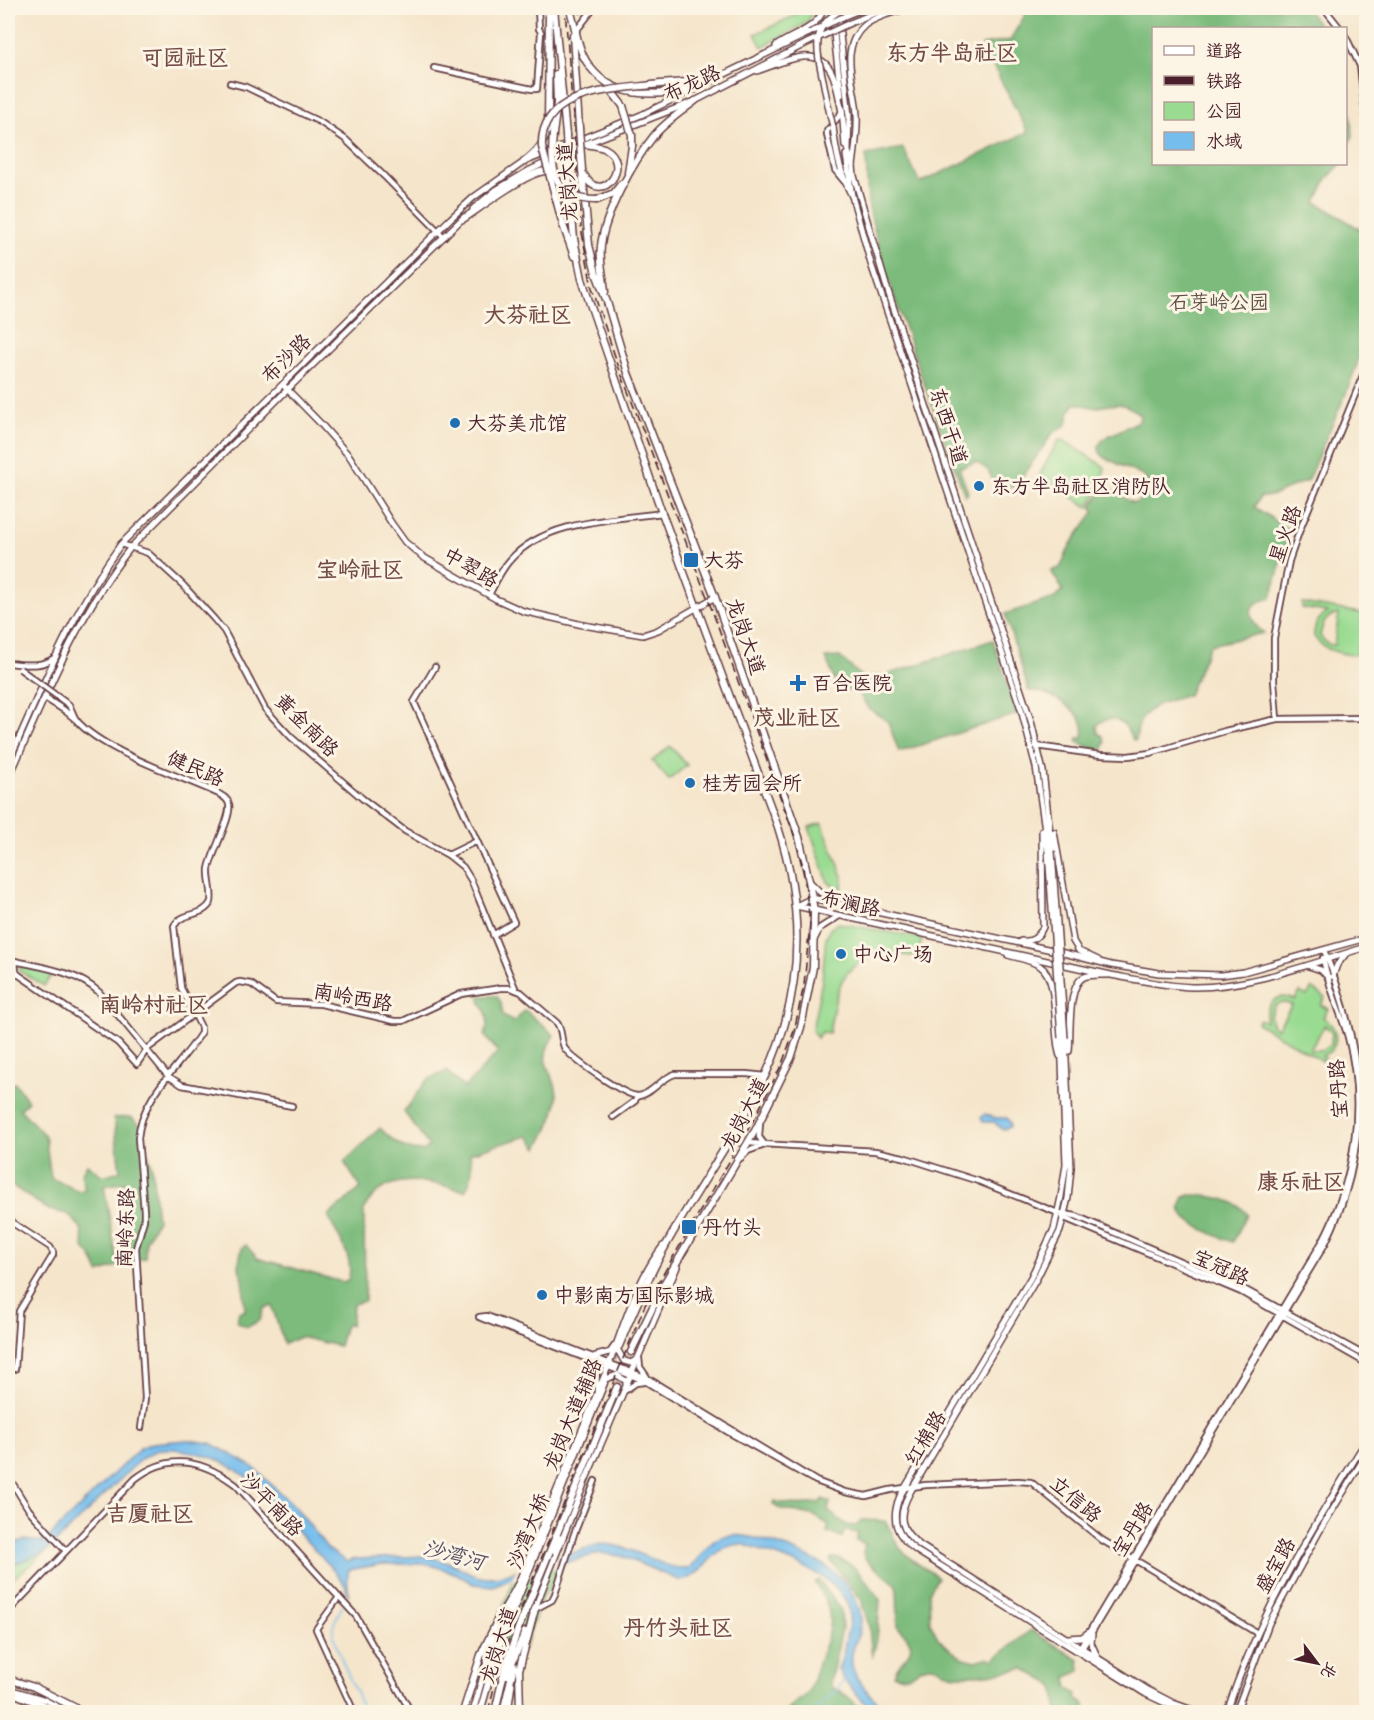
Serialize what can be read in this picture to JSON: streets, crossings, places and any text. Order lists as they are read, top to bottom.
{
  "streets": {
    "highway": ["龙岗大道", "沙湾大桥"],
    "main road": [
      "布龙路",
      "布沙路",
      "东西干道",
      "中翠路",
      "布澜路",
      "龙岗大道辅路",
      "红棉路",
      "盛宝路"
    ],
    "street": [
      "星火路",
      "黄金南路",
      "健民路",
      "南岭西路",
      "宝丹路",
      "南岭东路",
      "宝冠路",
      "立信路",
      "沙平南路"
    ]
  },
  "crossings": [
    ["布龙路", "布沙路"],
    ["龙岗大道", "中翠路"],
    ["龙岗大道", "布澜路"],
    ["龙岗大道", "宝冠路"],
    ["龙岗大道", "龙岗大道辅路"],
    ["龙岗大道", "沙湾大桥"],
    ["布沙路", "中翠路"],
    ["布沙路", "黄金南路"],
    ["东西干道", "红棉路"],
    ["健民路", "南岭西路"],
    ["健民路", "南岭东路"],
    ["布澜路", "宝丹路"],
    ["南岭西路", "南岭东路"],
    ["宝丹路", "宝冠路"],
    ["宝丹路", "红棉路"],
    ["宝丹路", "立信路"],
    ["宝冠路", "红棉路"],
    ["龙岗大道辅路", "立信路"],
    ["龙岗大道辅路", "沙湾大桥"],
    ["红棉路", "立信路"],
    ["立信路", "盛宝路"]
  ],
  "districts": [
    "东方半岛社区",
    "可园社区",
    "大芬社区",
    "宝岭社区",
    "茂业社区",
    "南岭村社区",
    "康乐社区",
    "吉厦社区",
    "丹竹头社区"
  ],
  "water": ["沙湾河"],
  "parks": ["石芽岭公园"],
  "places": {
    "other": [
      "大芬美术馆",
      "东方半岛社区消防队",
      "桂芳园会所",
      "中心广场",
      "中影南方国际影城"
    ],
    "transit": ["大芬", "丹竹头"],
    "health": ["百合医院"]
  },
  "legend": [
    "道路",
    "铁路",
    "公园",
    "水域"
  ],
  "north": "bottom right"
}
